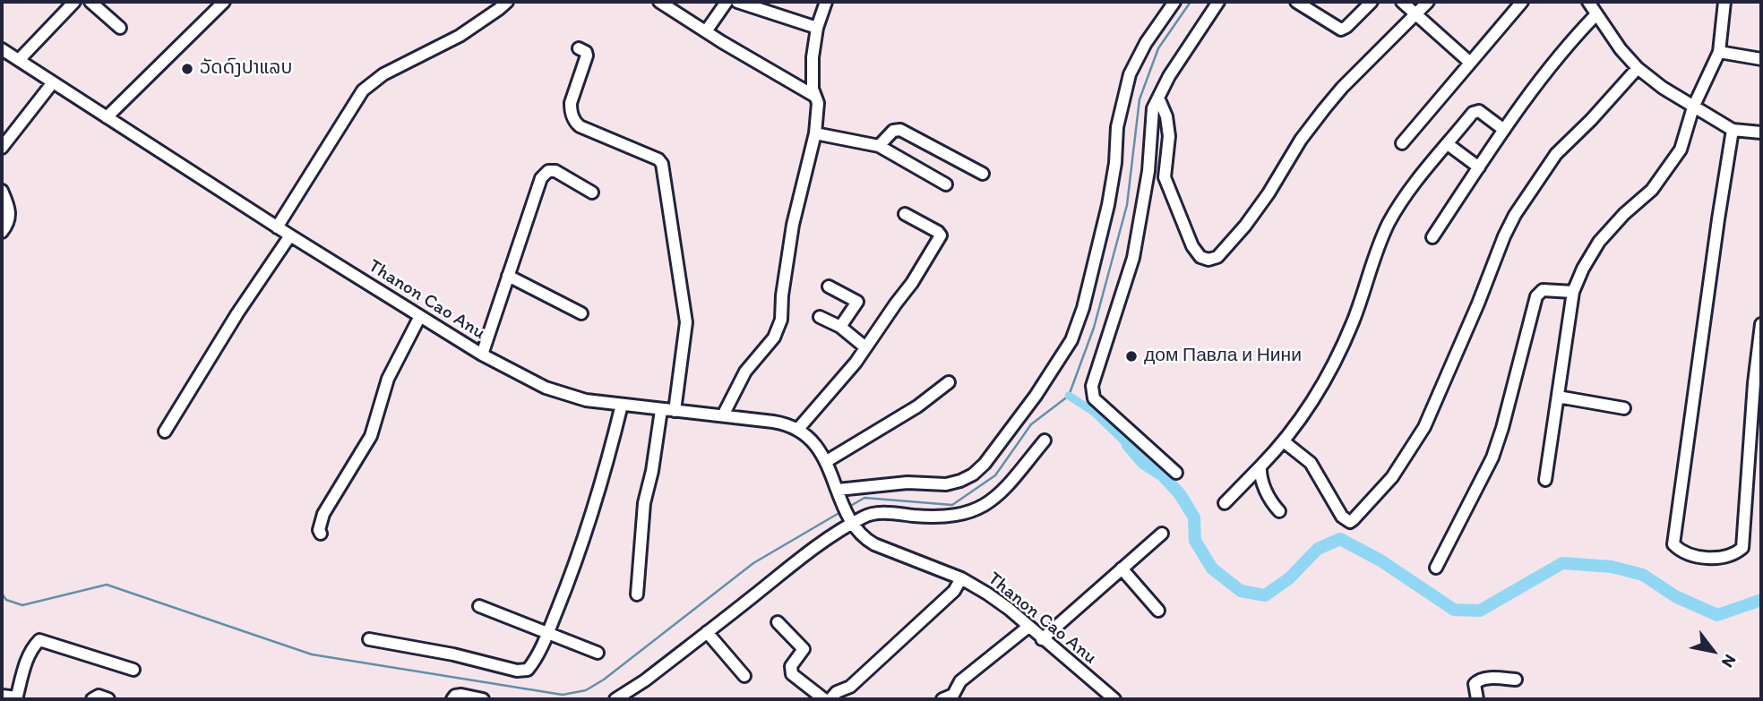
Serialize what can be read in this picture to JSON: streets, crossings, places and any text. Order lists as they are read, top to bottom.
{
  "streets": {
    "street": ["Thanon Cao Anu"]
  },
  "places": ["ວັດດົງປາແລບ", "дом Павла и Нини"],
  "north": "bottom right"
}
